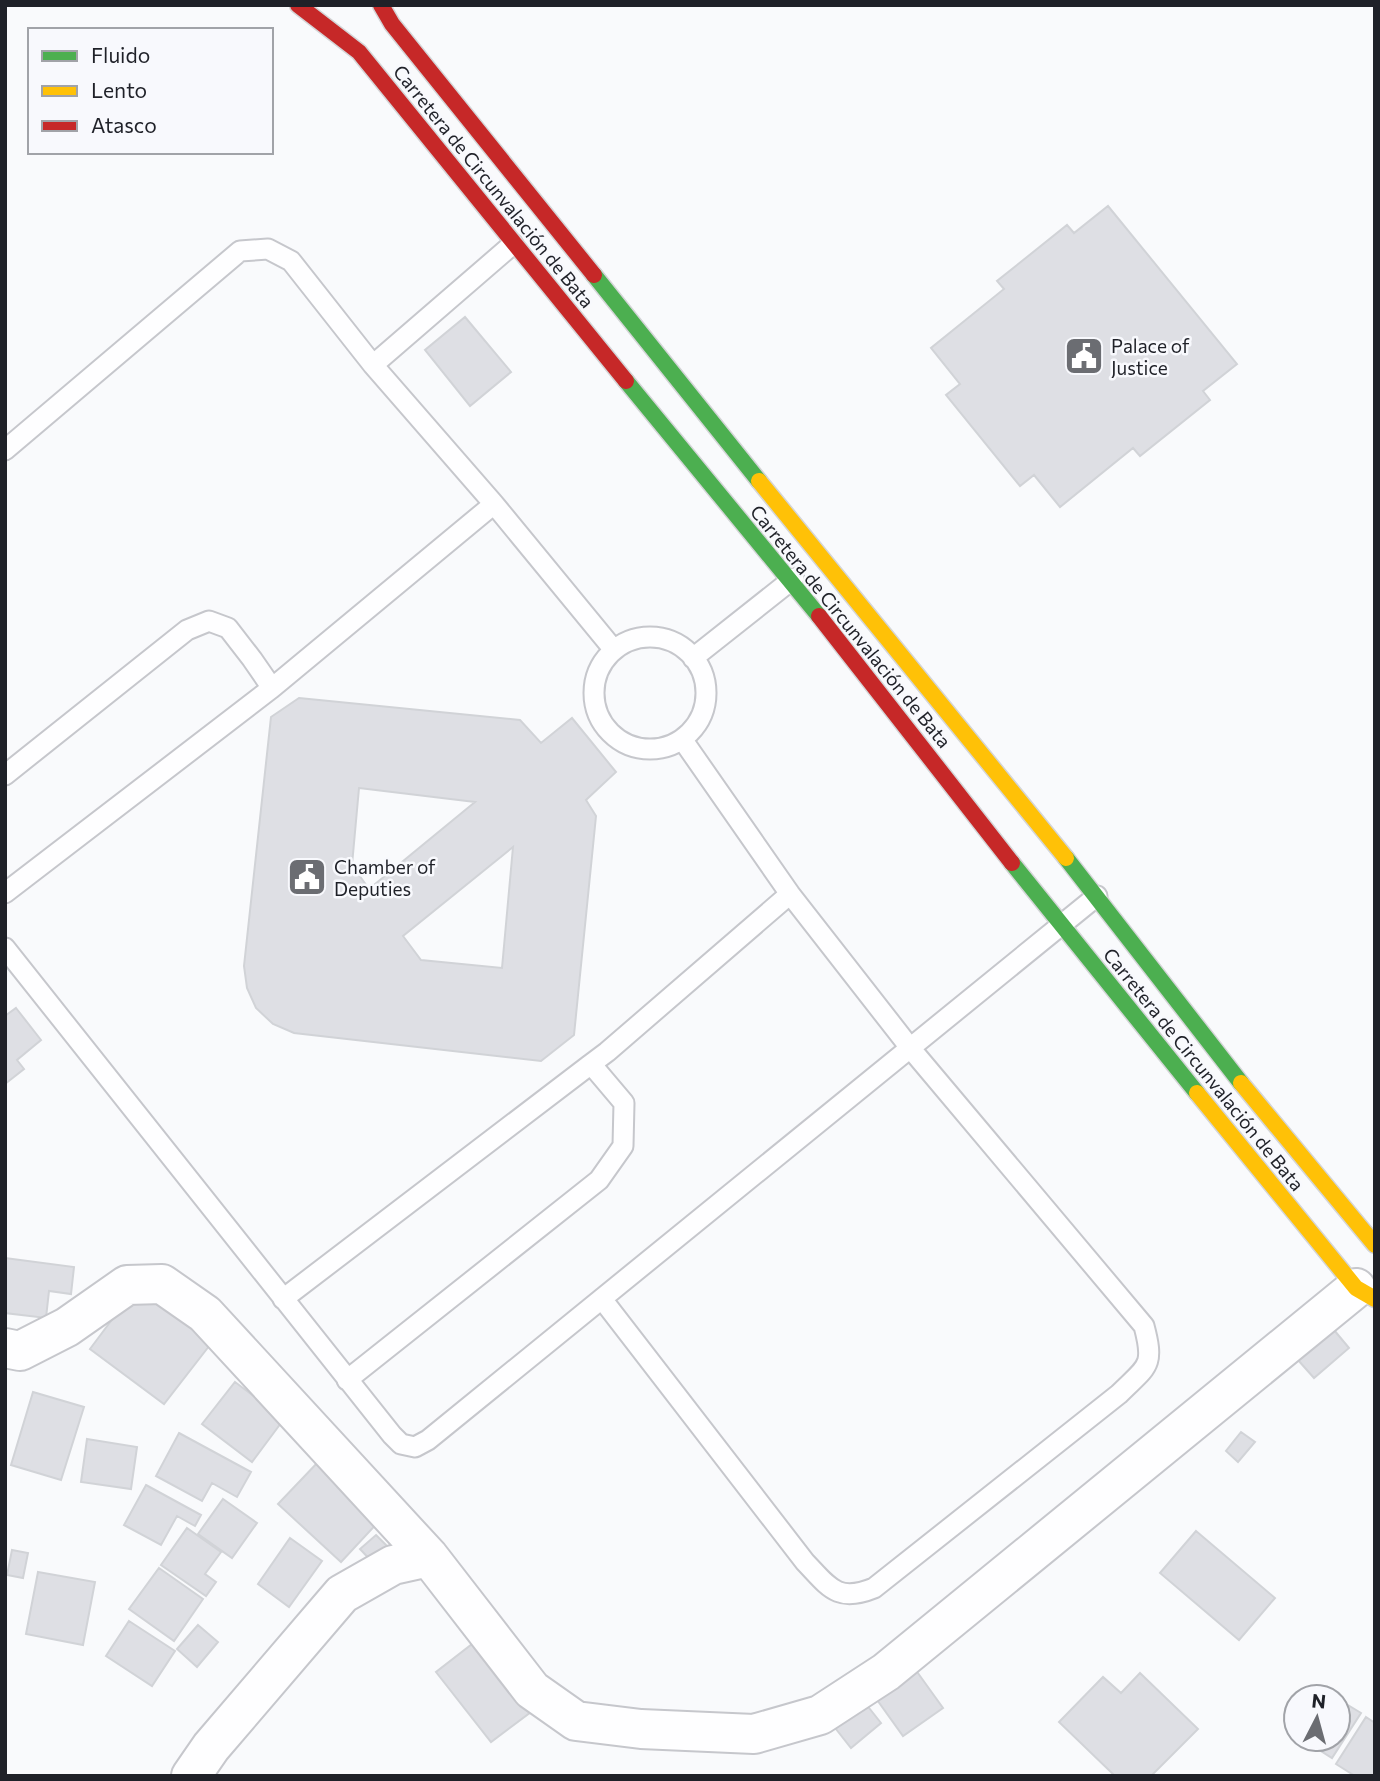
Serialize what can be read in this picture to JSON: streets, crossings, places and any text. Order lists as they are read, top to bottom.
{
  "streets": {
    "main road": ["Carretera de Circunvalación de Bata"]
  },
  "places": {
    "public building": ["Palace of Justice", "Chamber of Deputies"]
  },
  "legend": ["Fluido", "Lento", "Atasco"],
  "north": "top"
}
